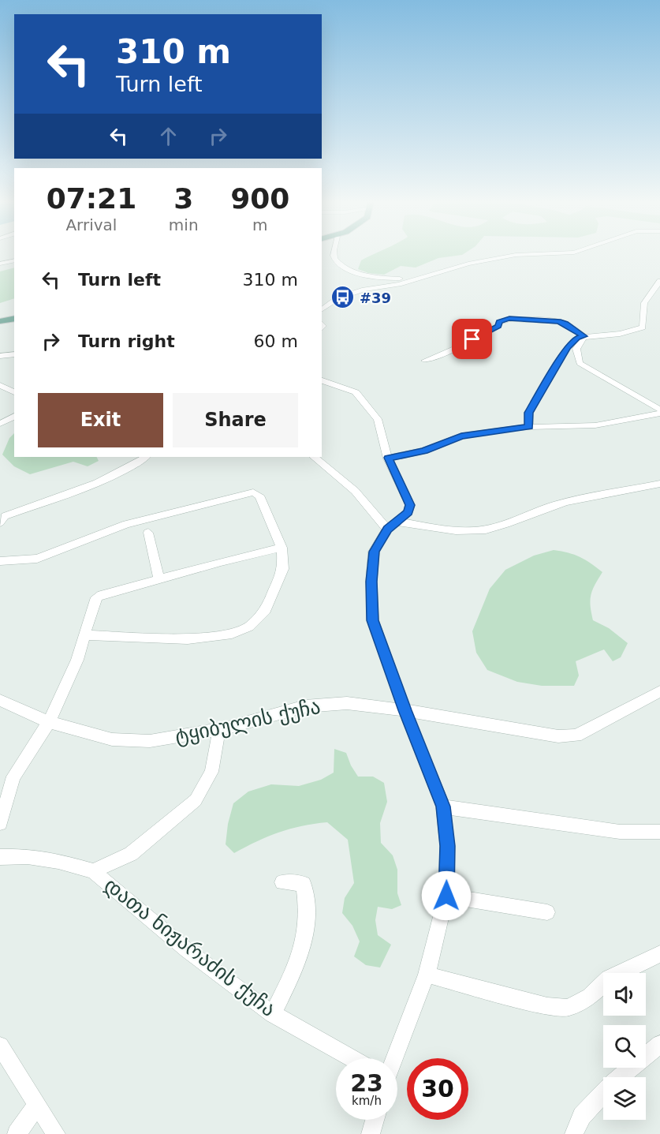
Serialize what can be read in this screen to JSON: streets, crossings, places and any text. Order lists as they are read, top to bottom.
{
  "streets": {
    "street": ["ტყიბულის ქუჩა", "დათა ნიჟარაძის ქუჩა"]
  },
  "places": {
    "bus stop": ["#39"]
  },
  "page": {
    "turn": ["310 m", "Turn left"],
    "eta": [
      "07:21",
      "Arrival",
      "3",
      "min",
      "900",
      "m"
    ],
    "list": [
      {
        "name": "Turn left",
        "value": "310 m"
      },
      {
        "name": "Turn right",
        "value": "60 m"
      }
    ],
    "buttons": ["Exit", "Share"],
    "speed": "23 km/h",
    "limit": "30"
  }
}
